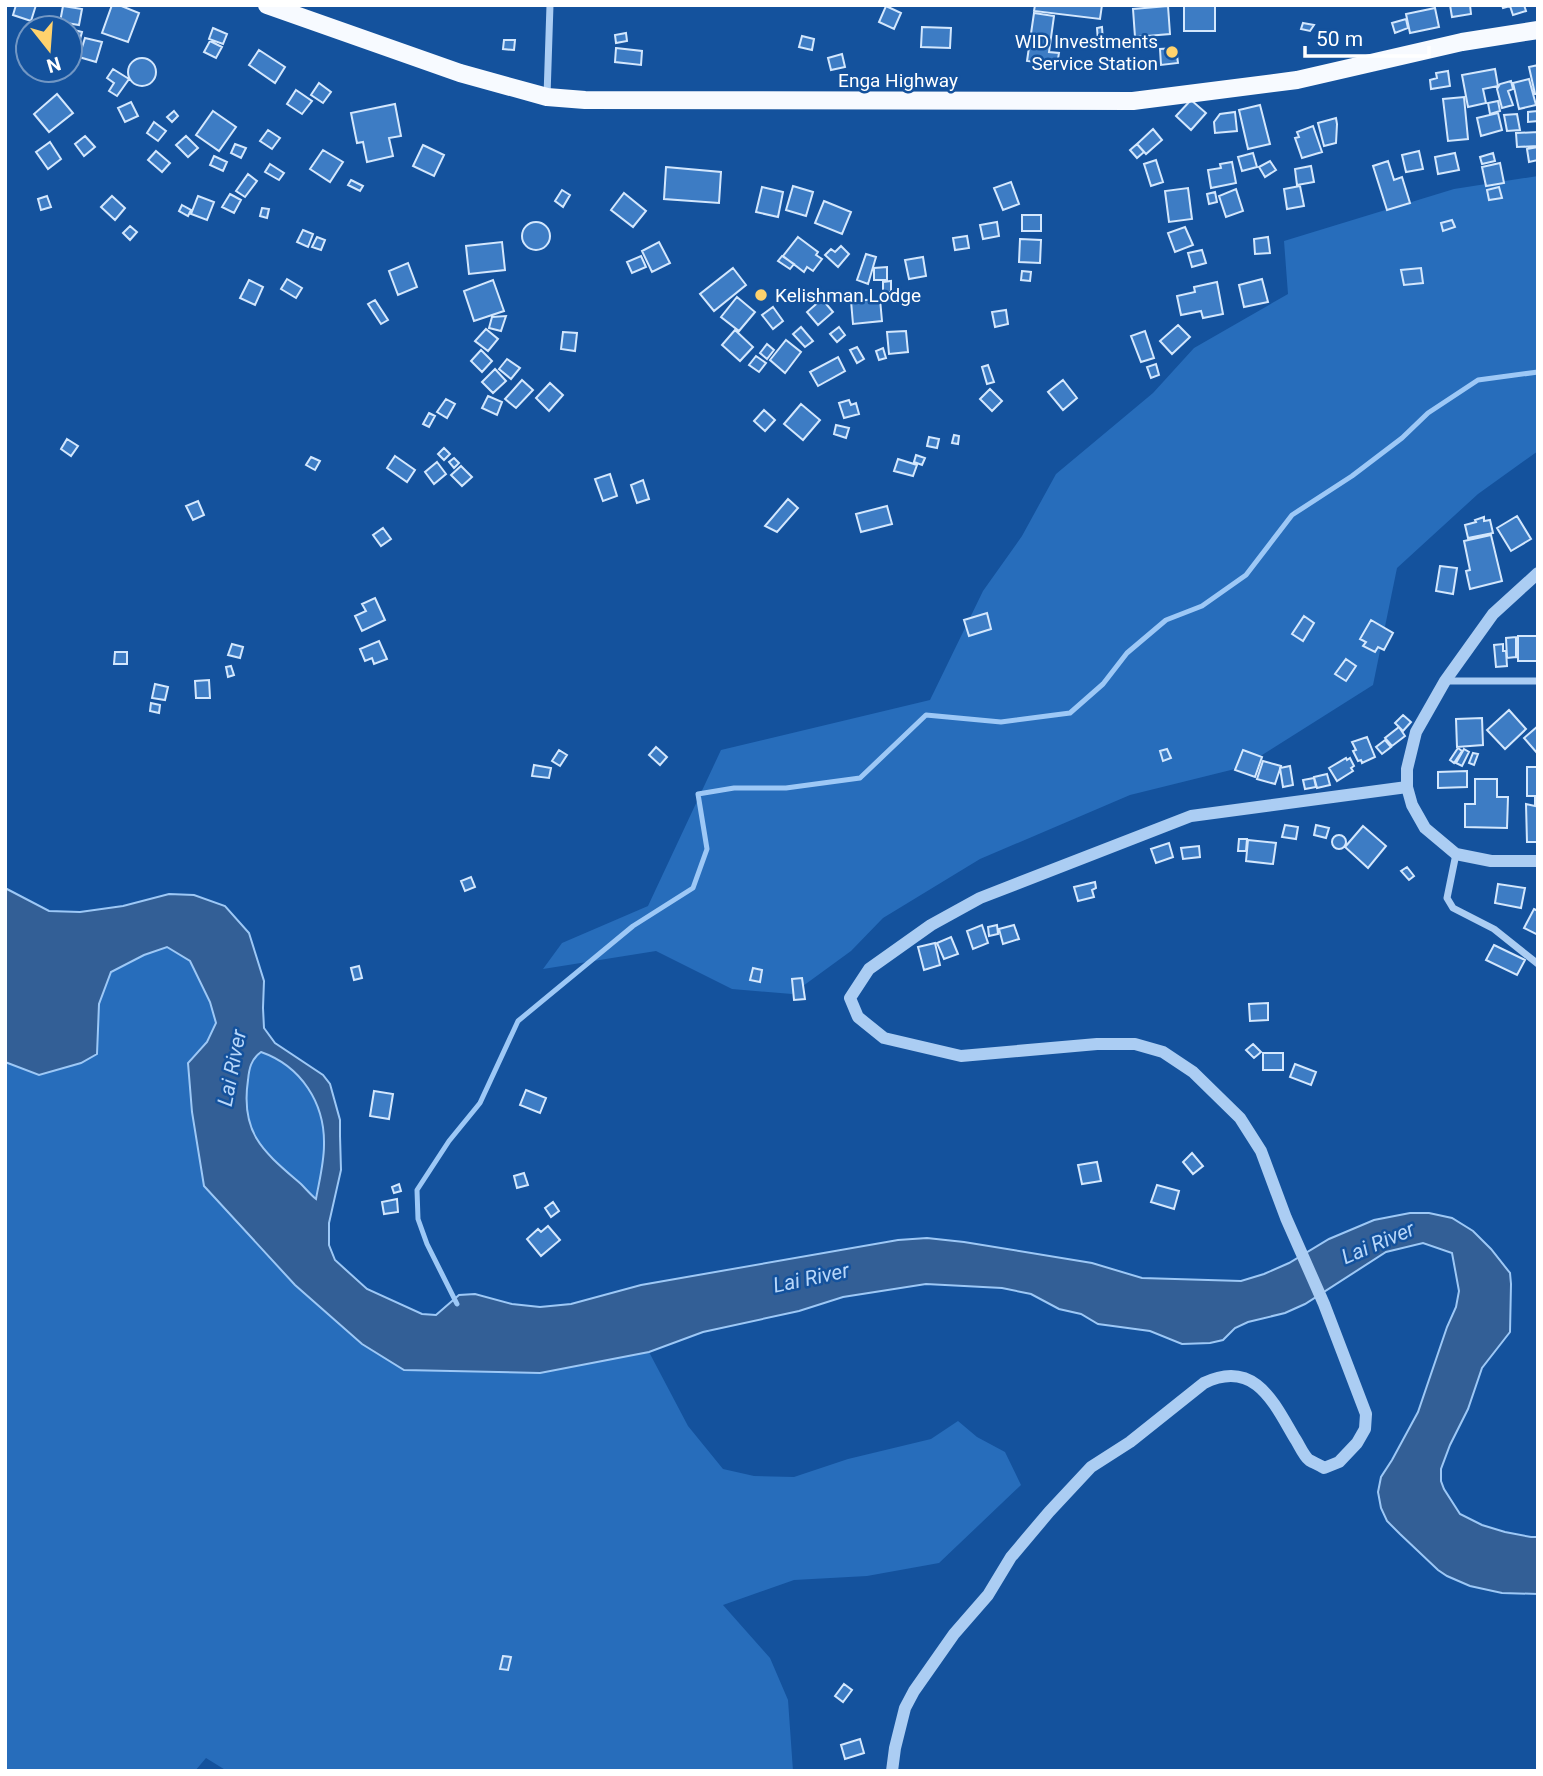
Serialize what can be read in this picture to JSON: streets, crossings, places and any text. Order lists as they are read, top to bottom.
{
  "streets": {
    "main road": ["Enga Highway"]
  },
  "water": ["Lai River"],
  "places": ["WID Investments Service Station", "Kelishman Lodge"],
  "scale_bar": "50 m",
  "north": "bottom"
}
